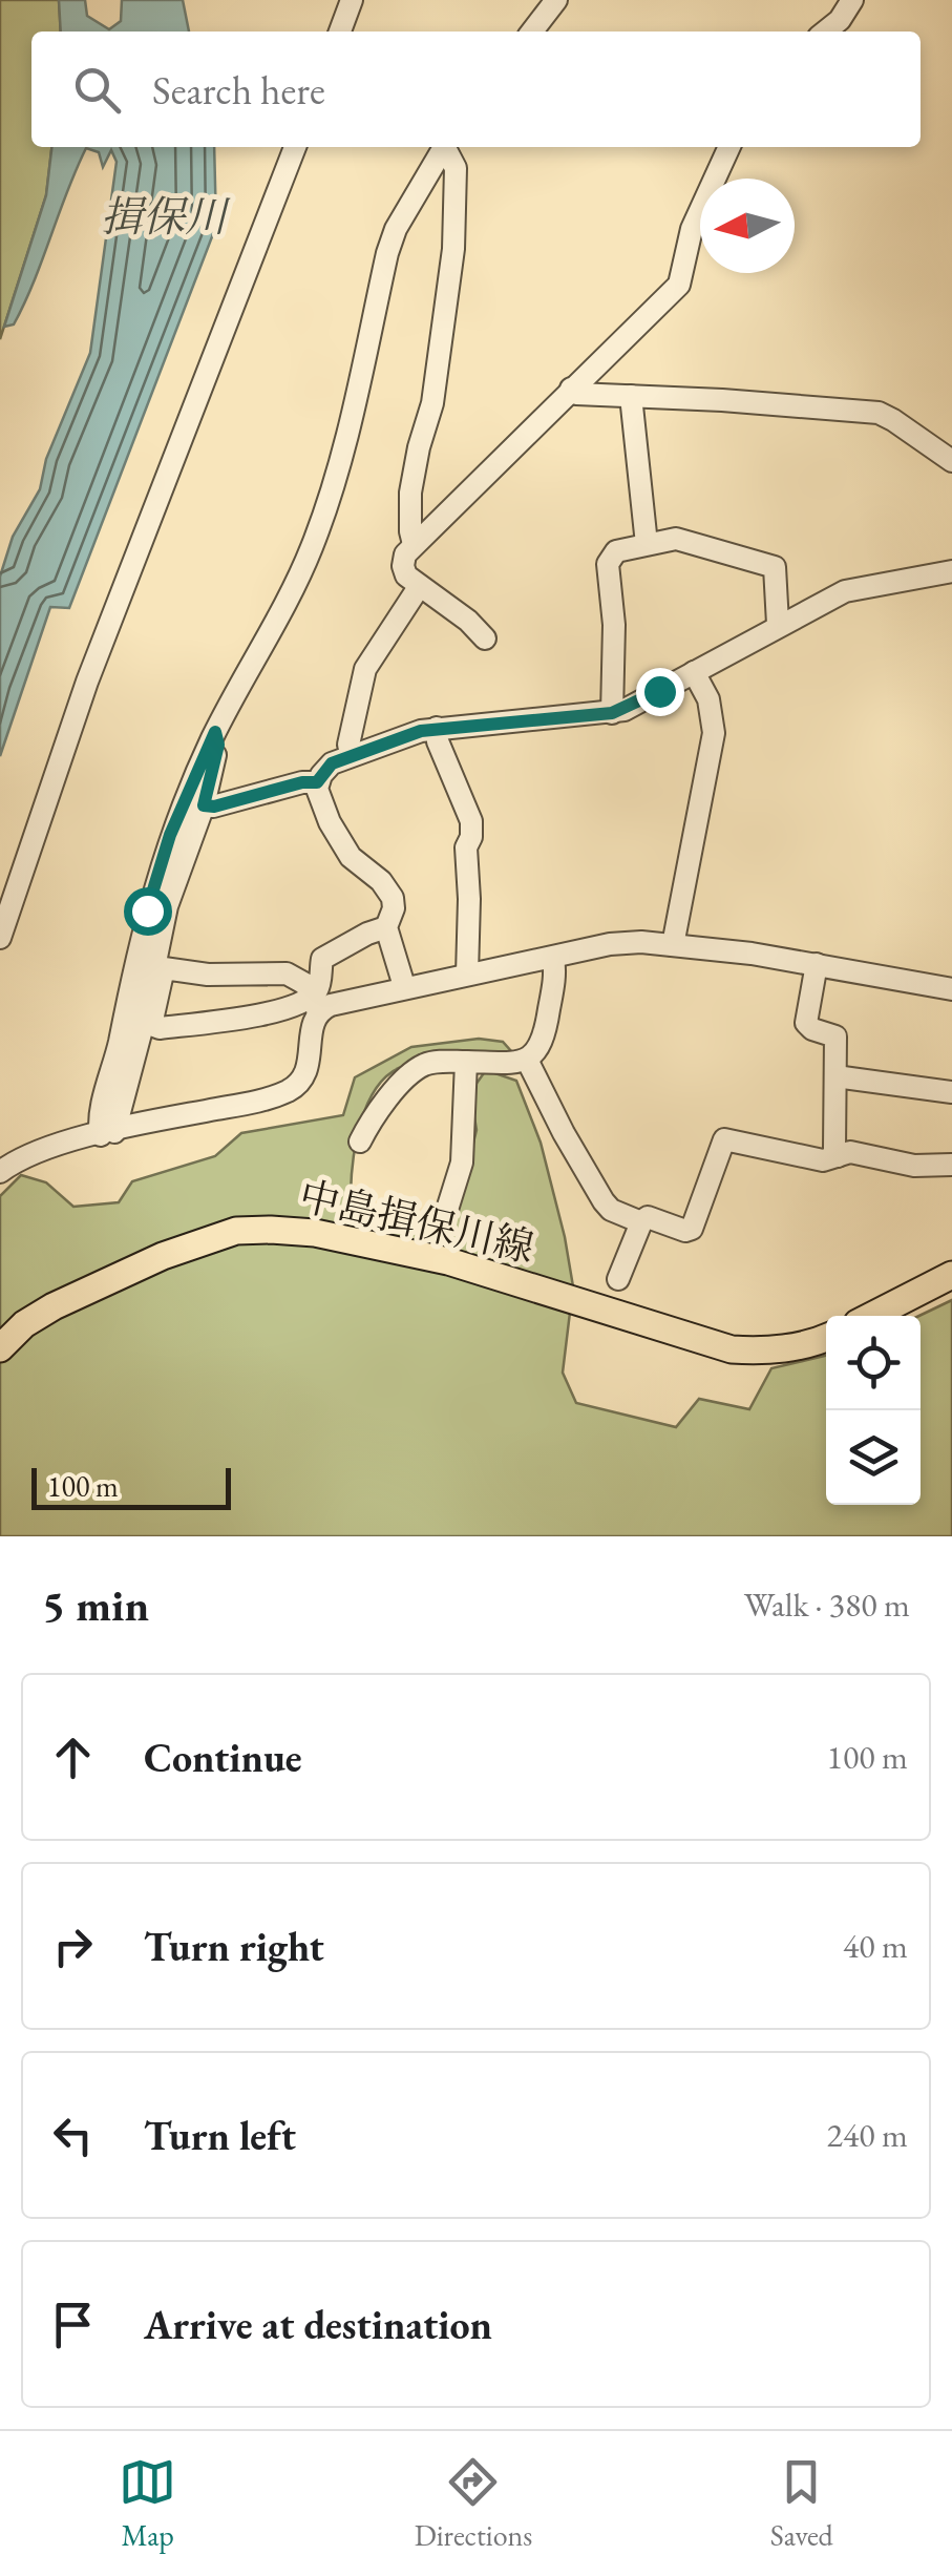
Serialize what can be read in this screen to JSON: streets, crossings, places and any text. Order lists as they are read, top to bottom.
{
  "streets": {
    "main road": ["中島揖保川線"]
  },
  "water": ["揖保川"],
  "scale_bar": "100 m",
  "north": "left",
  "page": {
    "search": "Search here",
    "scale": "100 m",
    "heading": ["5 min", "Walk · 380 m"],
    "list": [
      ["Continue", "100 m"],
      ["Turn right", "40 m"],
      ["Turn left", "240 m"],
      "Arrive at destination"
    ],
    "nav": ["Map", "Directions", "Saved"]
  }
}
